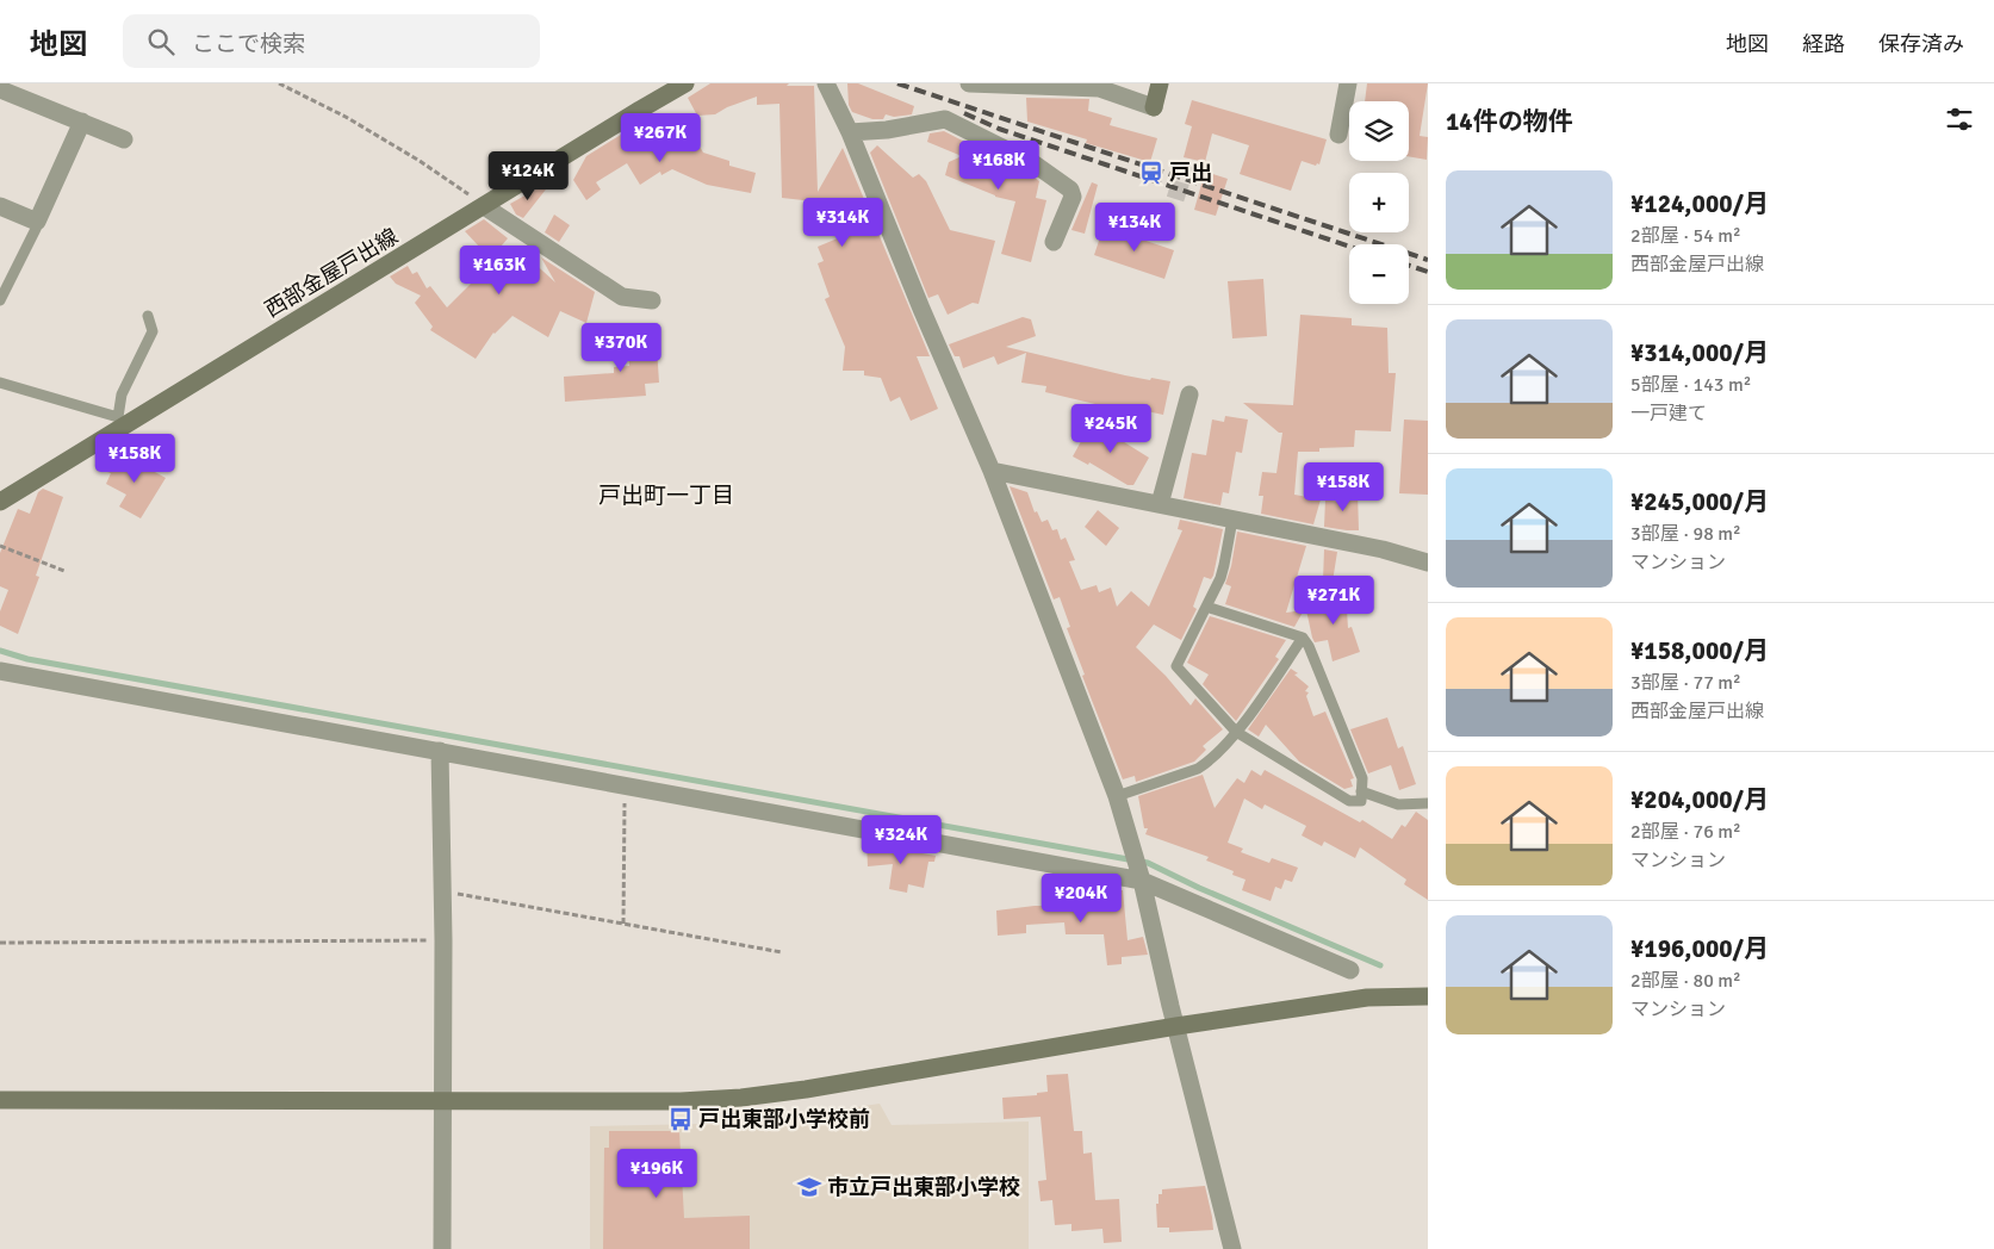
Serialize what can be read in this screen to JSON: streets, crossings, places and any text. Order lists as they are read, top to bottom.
{
  "streets": {
    "street": ["西部金屋戸出線"]
  },
  "districts": ["戸出町一丁目"],
  "places": {
    "station": ["戸出"],
    "bus stop": ["戸出東部小学校前"],
    "school or university": ["市立戸出東部小学校"]
  },
  "page": {
    "header": "地図",
    "search": "ここで検索",
    "nav": ["地図", "経路", "保存済み"],
    "heading": "14件の物件",
    "map_buttons": ["+", "−"],
    "price": [
      "¥267K",
      "¥168K",
      "¥124K",
      "¥314K",
      "¥134K",
      "¥163K",
      "¥370K",
      "¥245K",
      "¥158K",
      "¥158K",
      "¥271K",
      "¥324K",
      "¥204K",
      "¥196K"
    ],
    "list": [
      {
        "name": "¥124,000/月",
        "note": "2部屋 · 54 m² · 西部金屋戸出線"
      },
      {
        "name": "¥314,000/月",
        "note": "5部屋 · 143 m² · 一戸建て"
      },
      {
        "name": "¥245,000/月",
        "note": "3部屋 · 98 m² · マンション"
      },
      {
        "name": "¥158,000/月",
        "note": "3部屋 · 77 m² · 西部金屋戸出線"
      },
      {
        "name": "¥204,000/月",
        "note": "2部屋 · 76 m² · マンション"
      },
      {
        "name": "¥196,000/月",
        "note": "2部屋 · 80 m² · マンション"
      }
    ]
  }
}
